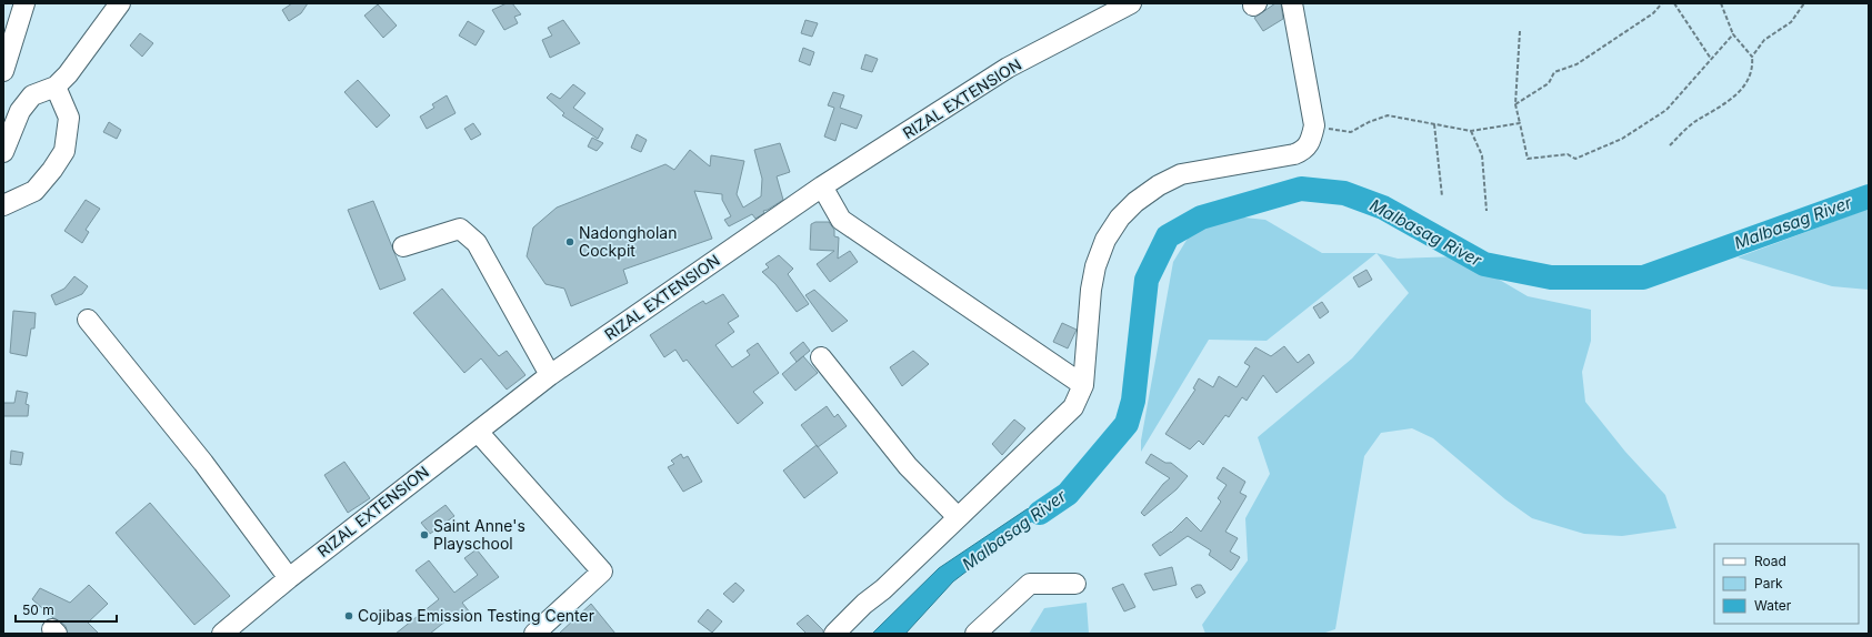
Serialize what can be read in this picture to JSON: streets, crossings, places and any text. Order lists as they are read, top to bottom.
{
  "streets": {
    "street": ["RIZAL EXTENSION"]
  },
  "water": ["Malbasag River"],
  "places": ["Nadongholan Cockpit", "Saint Anne's Playschool", "Cojibas Emission Testing Center"],
  "legend": ["Road", "Park", "Water"],
  "scale_bar": "50 m"
}
